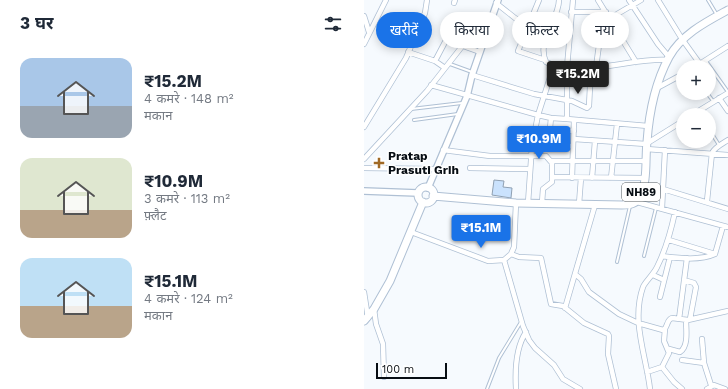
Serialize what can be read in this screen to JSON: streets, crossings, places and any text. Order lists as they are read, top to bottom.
{
  "streets": {
    "main road": ["NH89"]
  },
  "places": {
    "health": ["Pratap Prasuti Grih"]
  },
  "scale_bar": "100 m",
  "page": {
    "heading": "3 घर",
    "chip": [
      "खरीदें",
      "किराया",
      "फ़िल्टर",
      "नया"
    ],
    "list": [
      {
        "name": "₹15.2M",
        "note": "4 कमरे · 148 m² · मकान"
      },
      {
        "name": "₹10.9M",
        "note": "3 कमरे · 113 m² · फ़्लैट"
      },
      {
        "name": "₹15.1M",
        "note": "4 कमरे · 124 m² · मकान"
      }
    ],
    "map_buttons": ["+", "−"],
    "price": ["₹15.2M", "₹10.9M", "₹15.1M"],
    "scale": "100 m"
  }
}
